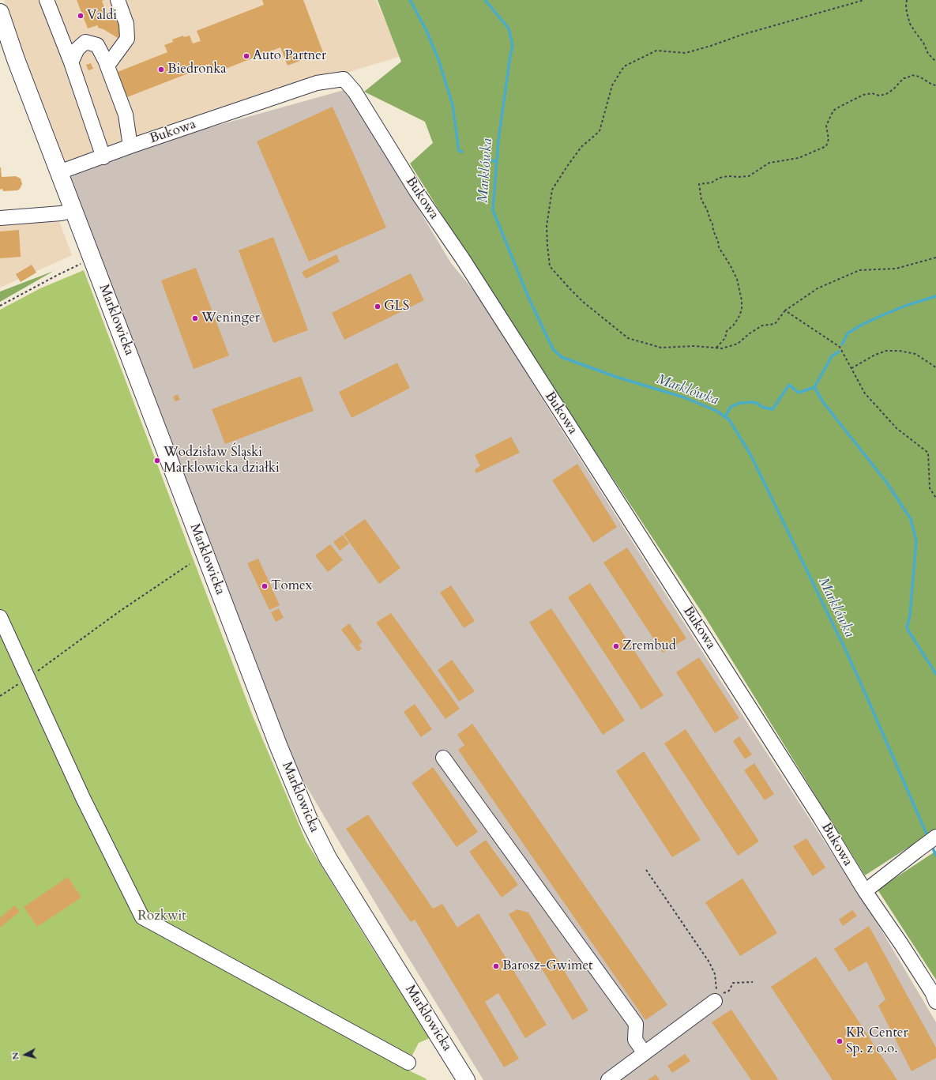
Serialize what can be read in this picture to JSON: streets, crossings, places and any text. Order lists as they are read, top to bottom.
{
  "streets": {
    "main road": ["Marklowicka"],
    "lane": ["Bukowa"]
  },
  "crossings": [
    ["Bukowa", "Marklowicka"]
  ],
  "water": ["Marklówka"],
  "parks": ["Rozkwit"],
  "places": [
    "Valdi",
    "Auto Partner",
    "Biedronka",
    "GLS",
    "Weninger",
    "Wodzisław Śląski Marklowicka działki",
    "Tomex",
    "Zrembud",
    "Barosz-Gwimet",
    "KR Center Sp. z o.o."
  ],
  "north": "left"
}
